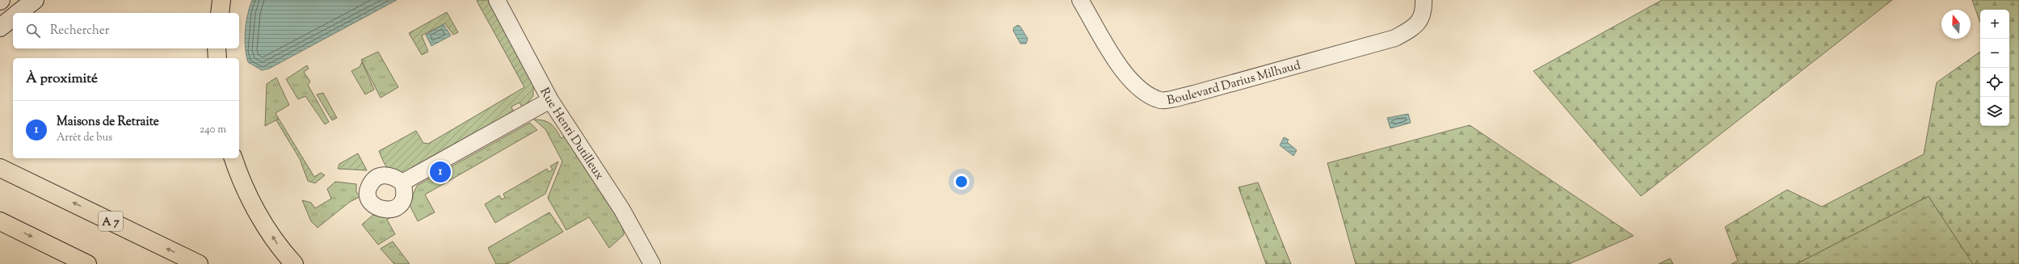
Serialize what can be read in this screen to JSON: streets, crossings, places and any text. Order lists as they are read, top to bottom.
{
  "streets": {
    "highway": ["A 7"],
    "street": ["Boulevard Darius Milhaud", "Rue Henri Dutilleux"]
  },
  "north": "top",
  "page": {
    "map_buttons": ["+", "−"],
    "search": "Rechercher",
    "heading": "À proximité",
    "list": [
      {
        "mark": "1",
        "name": "Maisons de Retraite",
        "note": "Arrêt de bus",
        "value": "240 m"
      }
    ],
    "pins": "1"
  }
}
